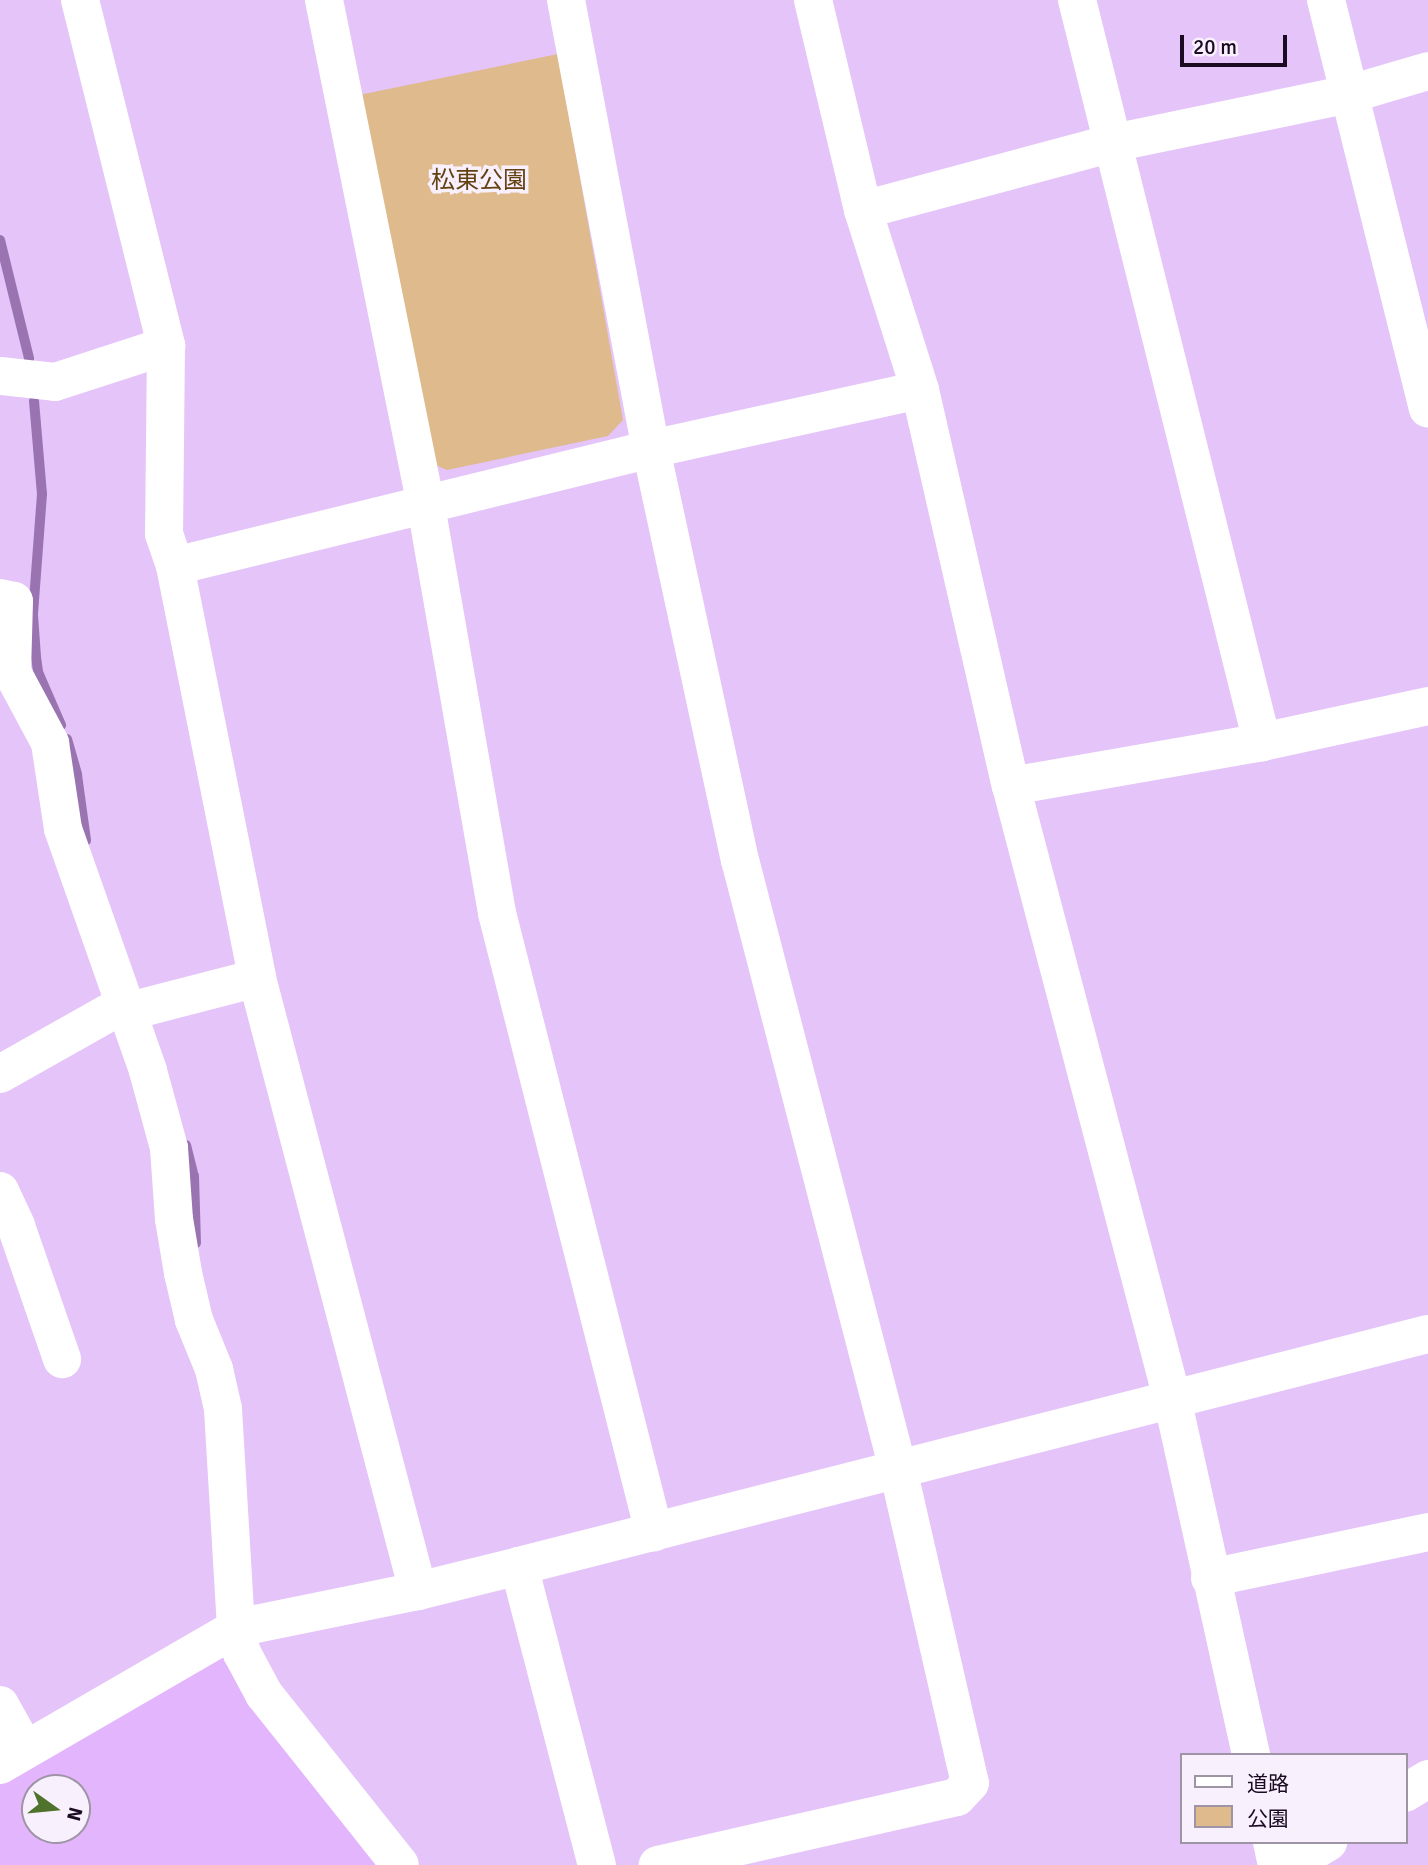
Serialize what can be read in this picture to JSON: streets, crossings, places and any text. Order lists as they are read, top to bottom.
{
  "parks": ["松東公園"],
  "legend": ["道路", "公園"],
  "scale_bar": "20 m",
  "north": "right"
}
